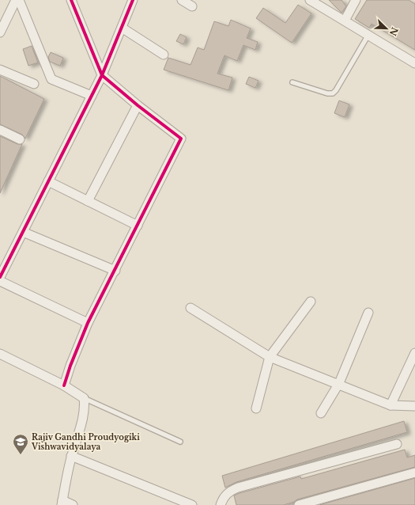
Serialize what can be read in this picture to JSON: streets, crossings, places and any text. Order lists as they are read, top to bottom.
{
  "places": {
    "school or university": ["Rajiv Gandhi Proudyogiki Vishwavidyalaya"]
  },
  "north": "bottom right"
}
